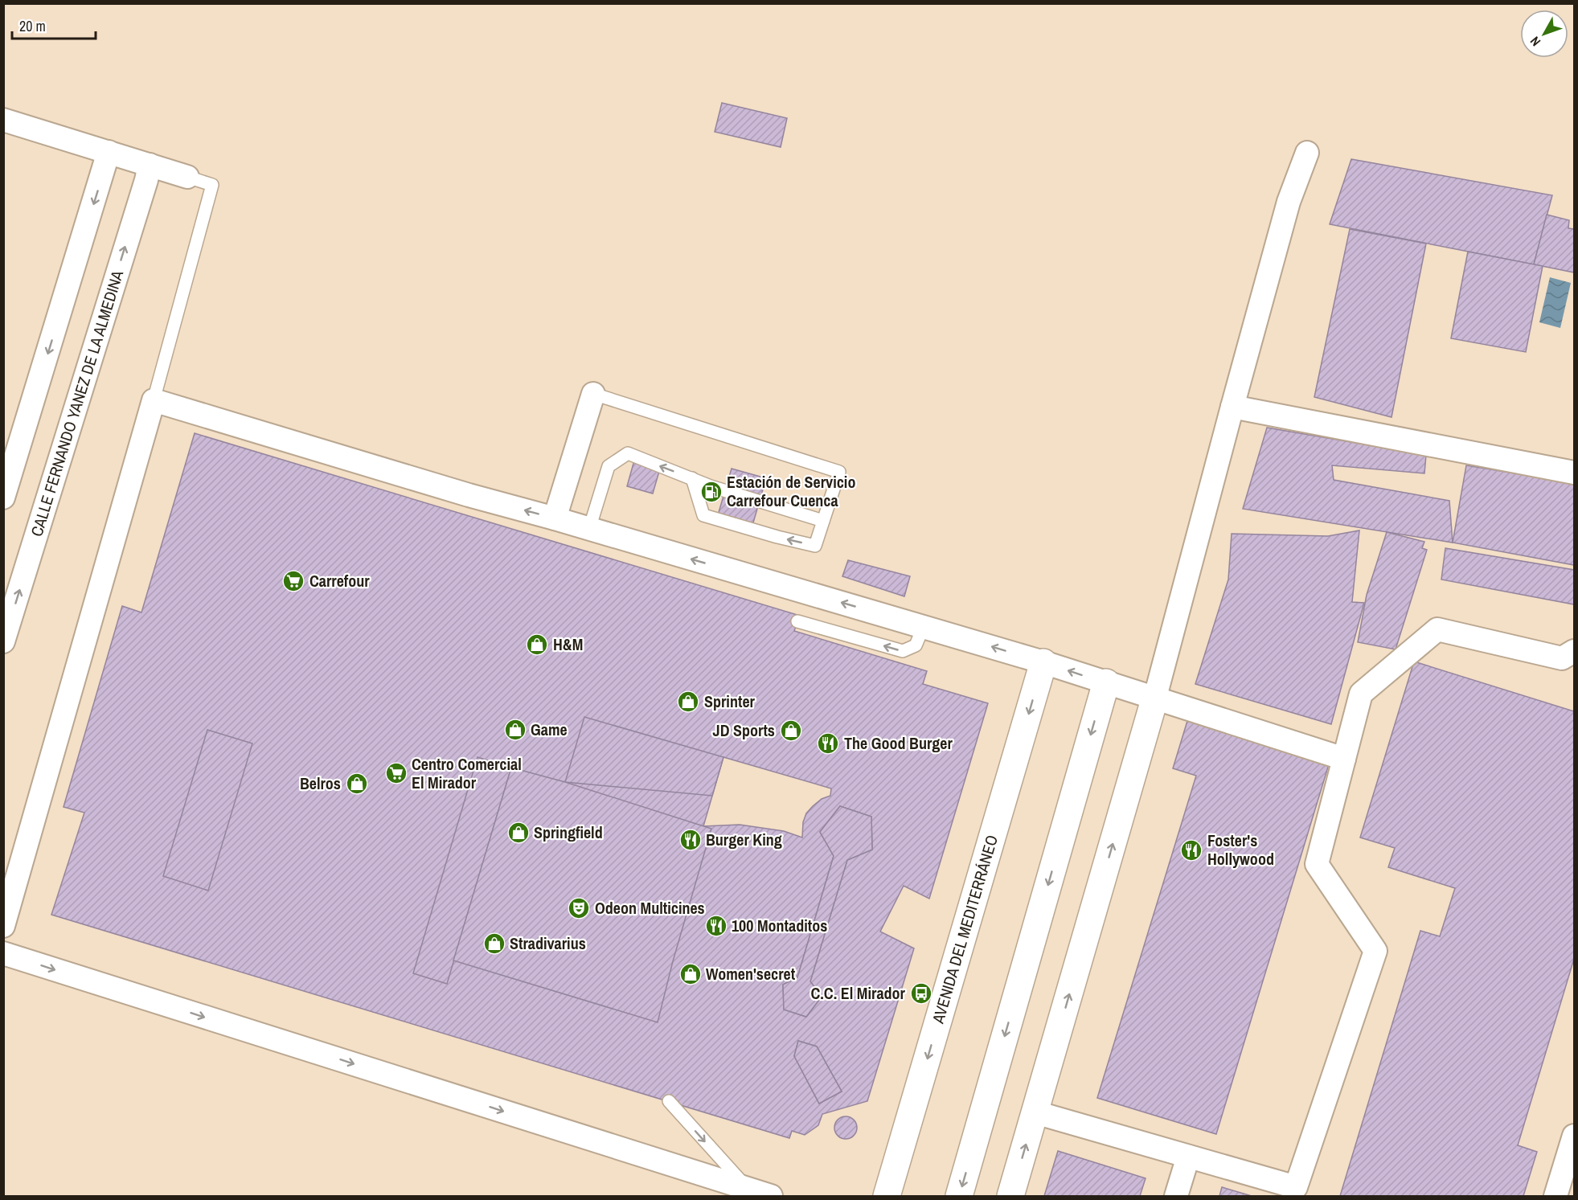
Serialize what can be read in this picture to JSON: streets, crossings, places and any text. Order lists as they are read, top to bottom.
{
  "streets": {
    "street": ["CALLE FERNANDO YANEZ DE LA ALMEDINA", "AVENIDA DEL MEDITERRÁNEO"]
  },
  "places": {
    "fuel station": ["Estación de Servicio Carrefour Cuenca"],
    "supermarket": ["Carrefour", "Centro Comercial El Mirador"],
    "shop": [
      "H&M",
      "Sprinter",
      "Game",
      "JD Sports",
      "Belros",
      "Springfield",
      "Stradivarius",
      "Women'secret"
    ],
    "restaurant": [
      "The Good Burger",
      "Burger King",
      "Foster's Hollywood",
      "100 Montaditos"
    ],
    "theatre": ["Odeon Multicines"],
    "bus stop": ["C.C. El Mirador"]
  },
  "scale_bar": "20 m",
  "north": "bottom left"
}
